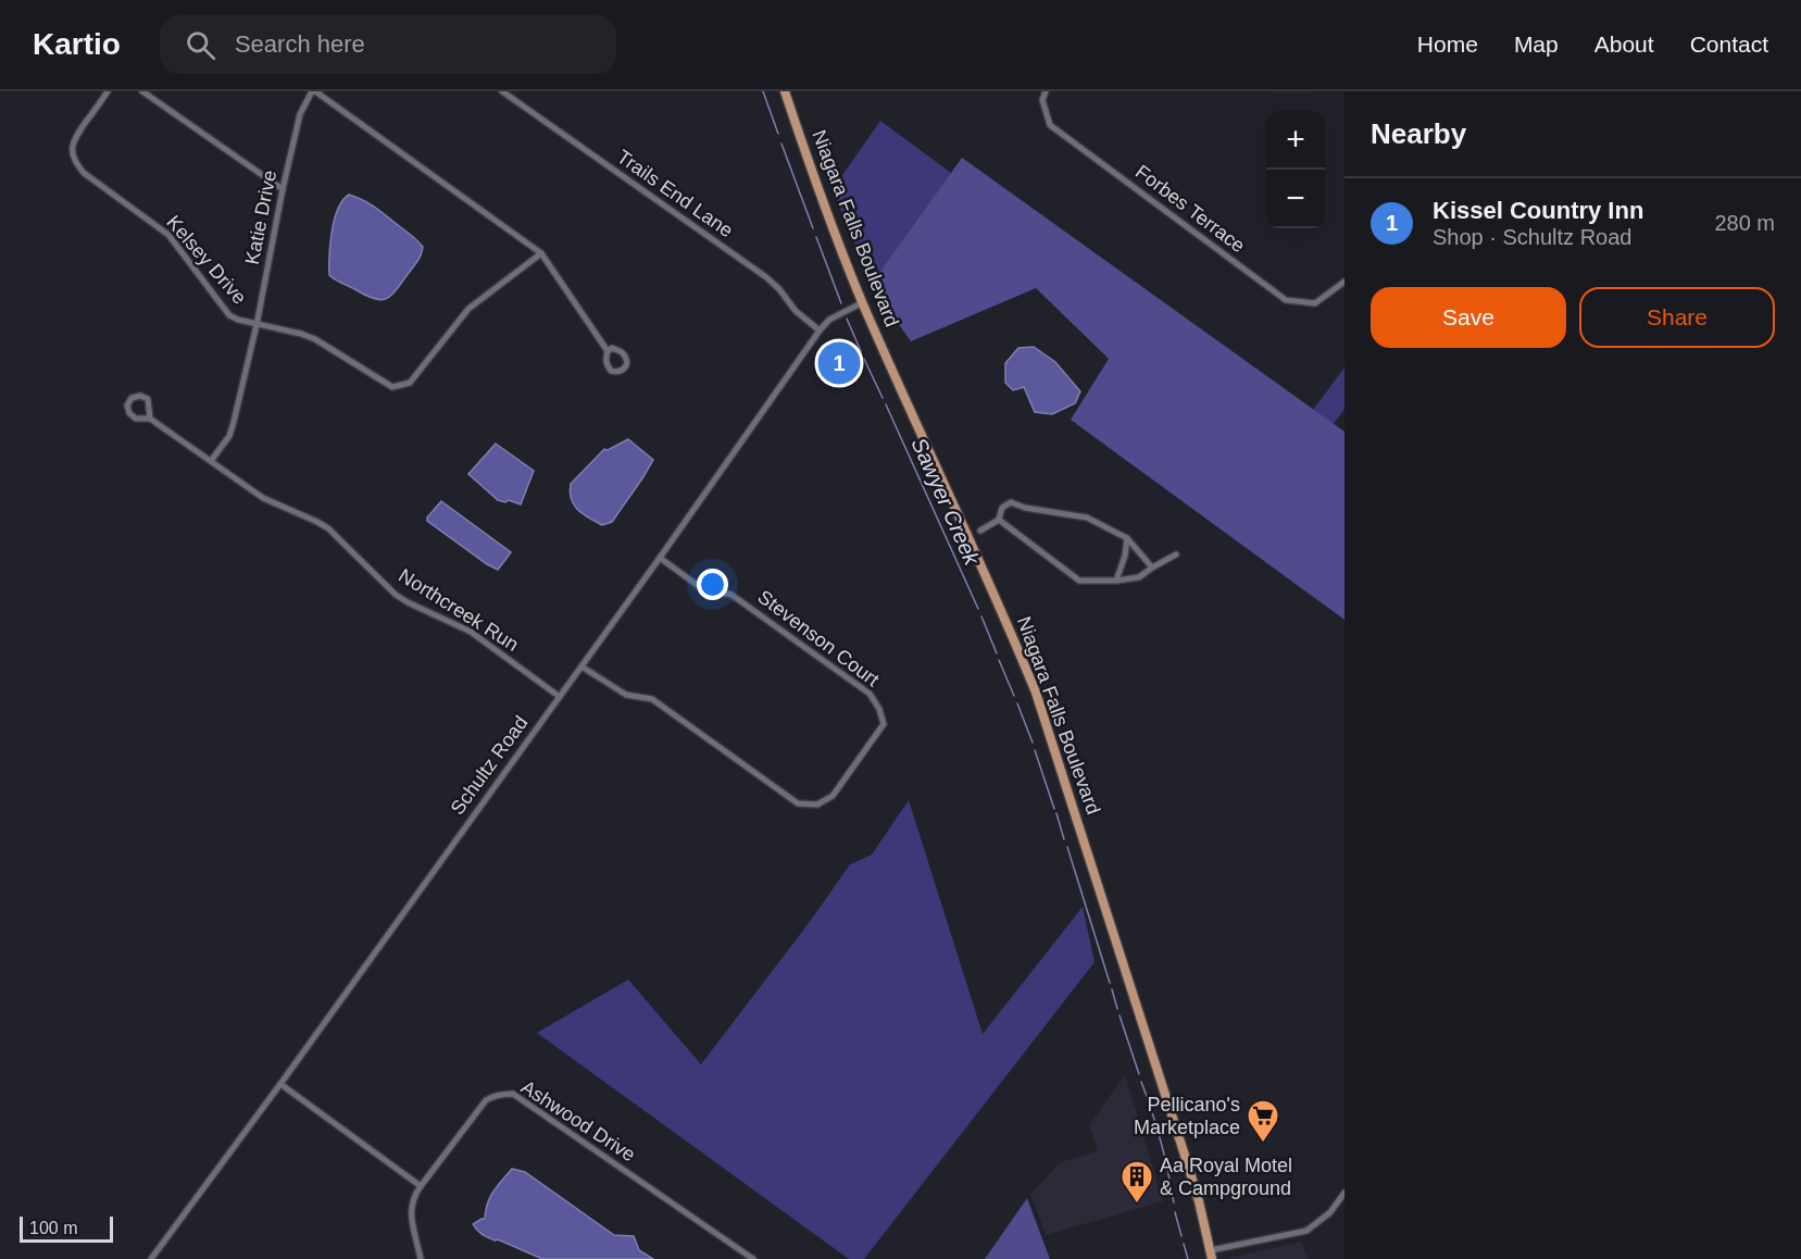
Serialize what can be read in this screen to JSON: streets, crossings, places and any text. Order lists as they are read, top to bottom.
{
  "streets": {
    "main road": ["Niagara Falls Boulevard"],
    "street": [
      "Trails End Lane",
      "Forbes Terrace",
      "Katie Drive",
      "Kelsey Drive",
      "Northcreek Run",
      "Stevenson Court",
      "Schultz Road",
      "Ashwood Drive"
    ]
  },
  "crossings": [
    ["Trails End Lane", "Schultz Road"],
    ["Katie Drive", "Kelsey Drive"],
    ["Katie Drive", "Northcreek Run"],
    ["Niagara Falls Boulevard", "Schultz Road"],
    ["Northcreek Run", "Schultz Road"],
    ["Stevenson Court", "Schultz Road"]
  ],
  "water": ["Sawyer Creek"],
  "places": {
    "supermarket": ["Pellicano's Marketplace"],
    "building": ["Aa Royal Motel & Campground"]
  },
  "scale_bar": "100 m",
  "page": {
    "header": "Kartio",
    "search": "Search here",
    "nav": [
      "Home",
      "Map",
      "About",
      "Contact"
    ],
    "heading": "Nearby",
    "map_buttons": ["+", "−"],
    "list": [
      {
        "mark": "1",
        "name": "Kissel Country Inn",
        "note": "Shop · Schultz Road",
        "value": "280 m"
      }
    ],
    "buttons": ["Save", "Share"],
    "pins": "1",
    "scale": "100 m"
  }
}
